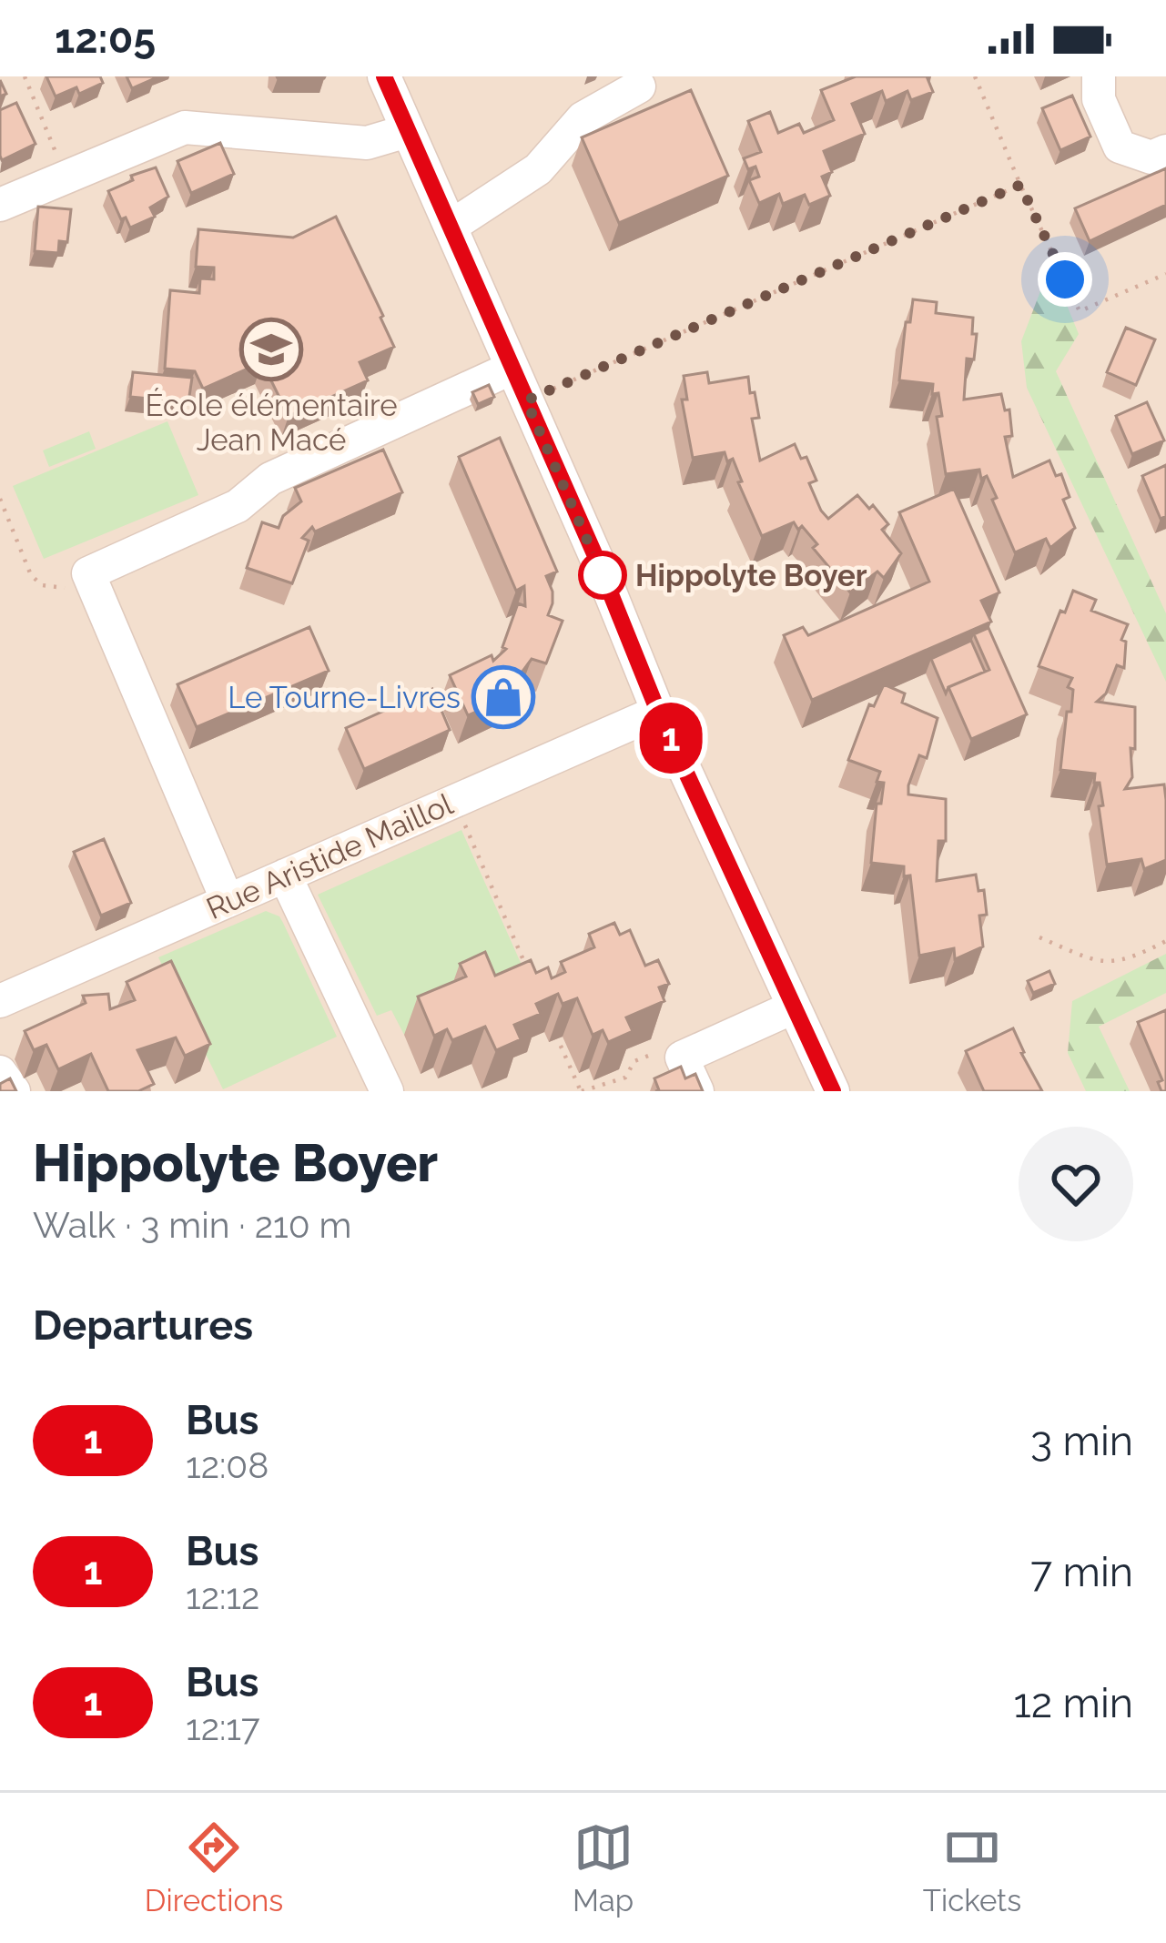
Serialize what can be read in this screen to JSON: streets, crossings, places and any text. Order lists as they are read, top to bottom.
{
  "streets": {
    "street": ["Rue Aristide Maillol"]
  },
  "places": {
    "school or university": ["École élémentaire Jean Macé"],
    "other": ["Hippolyte Boyer"],
    "shop": ["Le Tourne-Livres"]
  },
  "lines": ["bus line 1"],
  "page": {
    "status": "12:05",
    "on_map": "1",
    "heading": [
      ["Hippolyte Boyer", "Walk · 3 min · 210 m"],
      "Departures"
    ],
    "list": [
      {
        "mark": "1",
        "name": "Bus",
        "note": "12:08",
        "value": "3 min"
      },
      {
        "mark": "1",
        "name": "Bus",
        "note": "12:12",
        "value": "7 min"
      },
      {
        "mark": "1",
        "name": "Bus",
        "note": "12:17",
        "value": "12 min"
      }
    ],
    "tabs": ["Directions", "Map", "Tickets"]
  }
}
